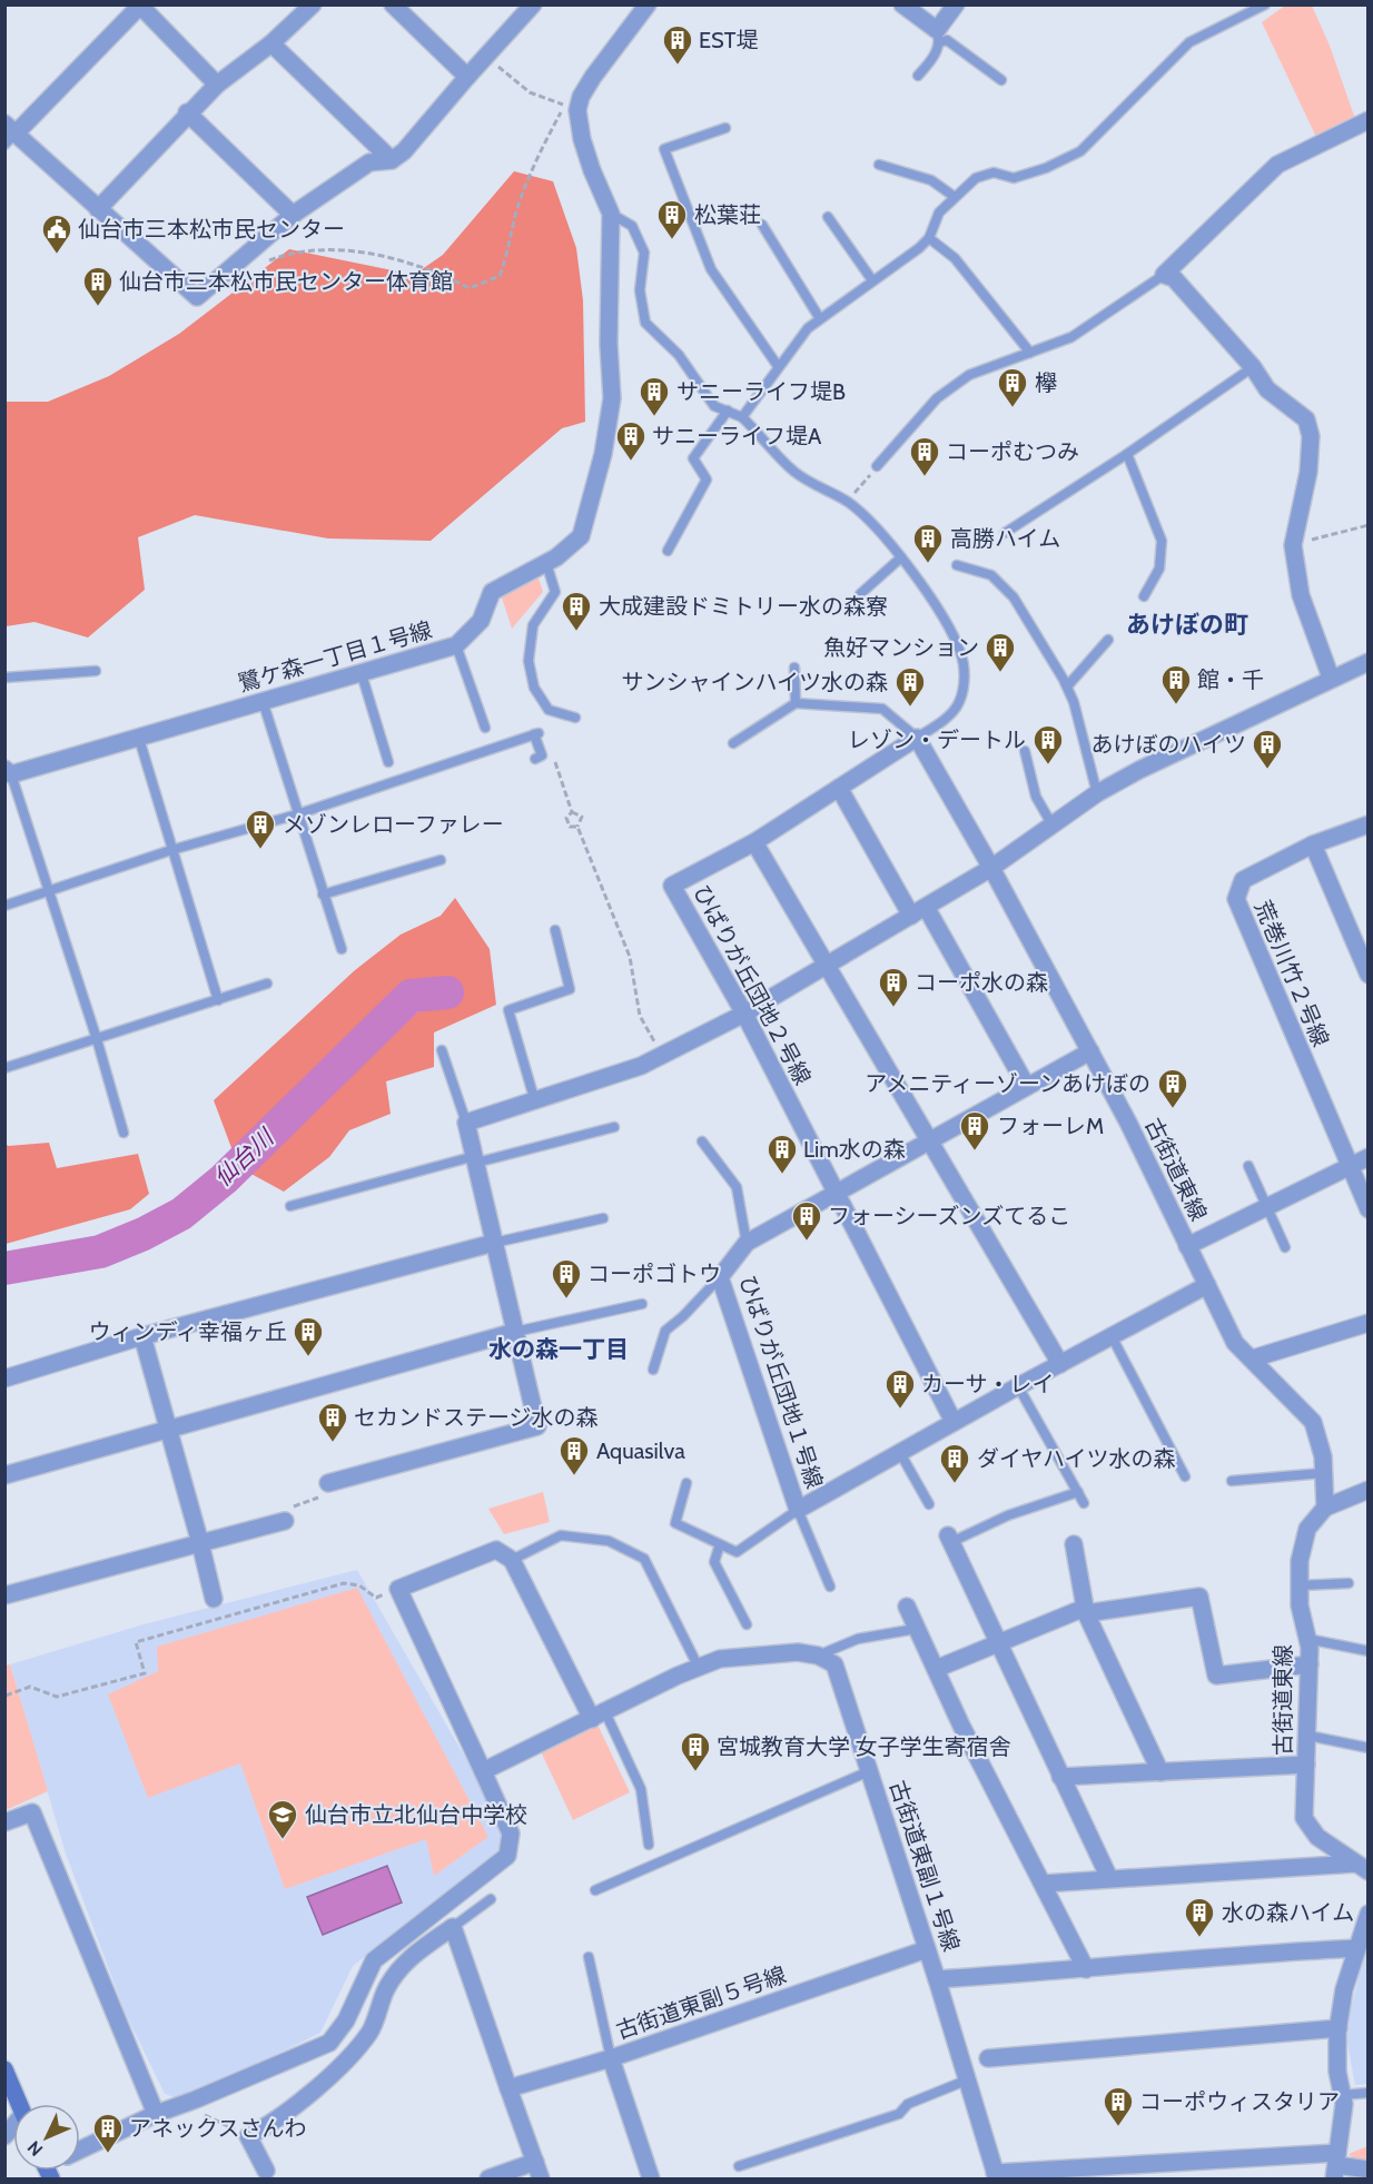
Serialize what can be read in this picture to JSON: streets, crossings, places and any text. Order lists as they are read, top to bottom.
{
  "streets": {
    "street": [
      "鷺ケ森一丁目１号線",
      "荒巻川竹２号線",
      "ひばりが丘団地２号線",
      "古街道東線",
      "ひばりが丘団地１号線",
      "古街道東副１号線",
      "古街道東副５号線"
    ]
  },
  "crossings": [
    ["ひばりが丘団地２号線", "ひばりが丘団地１号線"],
    ["古街道東線", "ひばりが丘団地１号線"],
    ["古街道東副１号線", "古街道東副５号線"]
  ],
  "districts": ["あけぼの町", "水の森一丁目"],
  "water": ["仙台川"],
  "places": {
    "building": [
      "EST堤",
      "松葉荘",
      "仙台市三本松市民センター体育館",
      "欅",
      "サニーライフ堤B",
      "サニーライフ堤A",
      "コーポむつみ",
      "高勝ハイム",
      "大成建設ドミトリー水の森寮",
      "魚好マンション",
      "館・千",
      "サンシャインハイツ水の森",
      "レゾン・デートル",
      "あけぼのハイツ",
      "メゾンレローファレー",
      "コーポ水の森",
      "アメニティーゾーンあけぼの",
      "フォーレM",
      "Lim水の森",
      "フォーシーズンズてるこ",
      "コーポゴトウ",
      "ウィンディ幸福ヶ丘",
      "カーサ・レイ",
      "セカンドステージ水の森",
      "Aquasilva",
      "ダイヤハイツ水の森",
      "宮城教育大学 女子学生寄宿舎",
      "水の森ハイム",
      "コーポウィスタリア",
      "アネックスさんわ"
    ],
    "public building": ["仙台市三本松市民センター"],
    "school or university": ["仙台市立北仙台中学校"]
  },
  "north": "bottom left"
}
